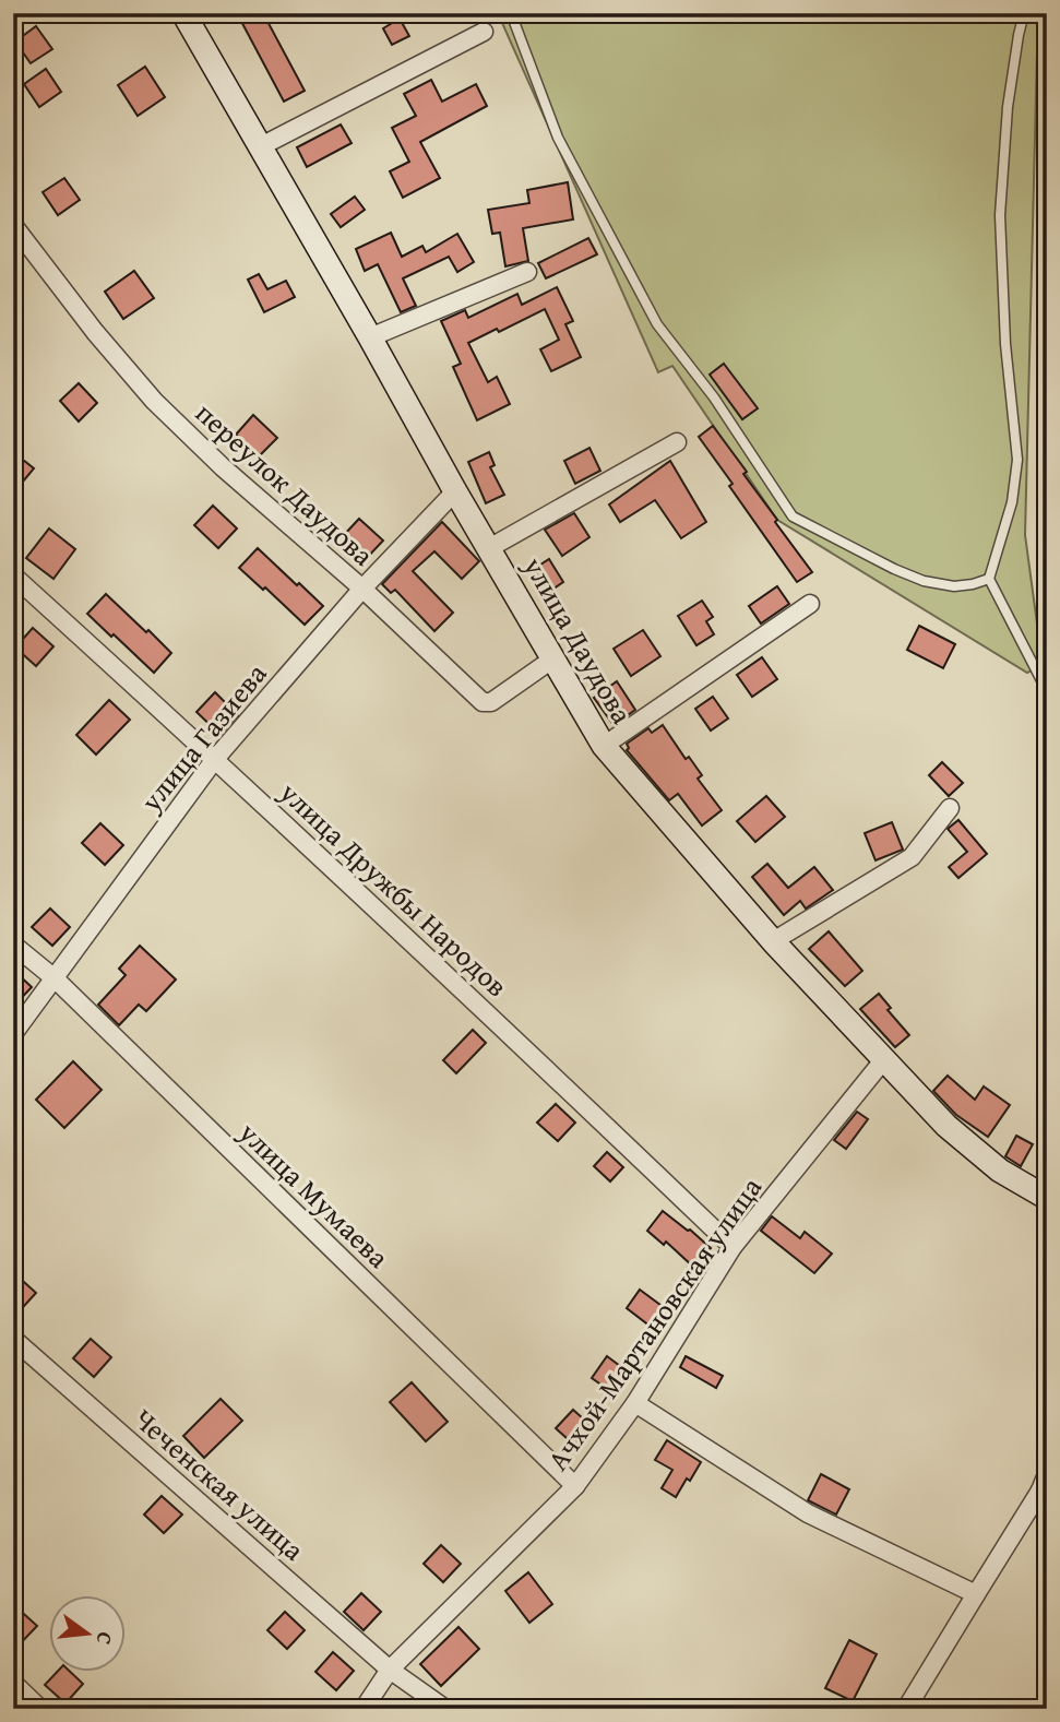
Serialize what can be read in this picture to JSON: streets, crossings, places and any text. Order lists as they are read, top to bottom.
{
  "streets": {
    "street": [
      "переулок Даудова",
      "улица Даудова",
      "улица Газиева",
      "улица Дружбы Народов",
      "улица Мумаева",
      "Ачхой-Мартановская улица",
      "Чеченская улица"
    ]
  },
  "crossings": [
    ["переулок Даудова", "улица Даудова"],
    ["переулок Даудова", "улица Газиева"],
    ["улица Даудова", "улица Газиева"],
    ["улица Даудова", "Ачхой-Мартановская улица"],
    ["улица Газиева", "улица Дружбы Народов"],
    ["улица Газиева", "улица Мумаева"],
    ["улица Дружбы Народов", "Ачхой-Мартановская улица"],
    ["улица Мумаева", "Ачхой-Мартановская улица"],
    ["Ачхой-Мартановская улица", "Чеченская улица"]
  ],
  "north": "right"
}
